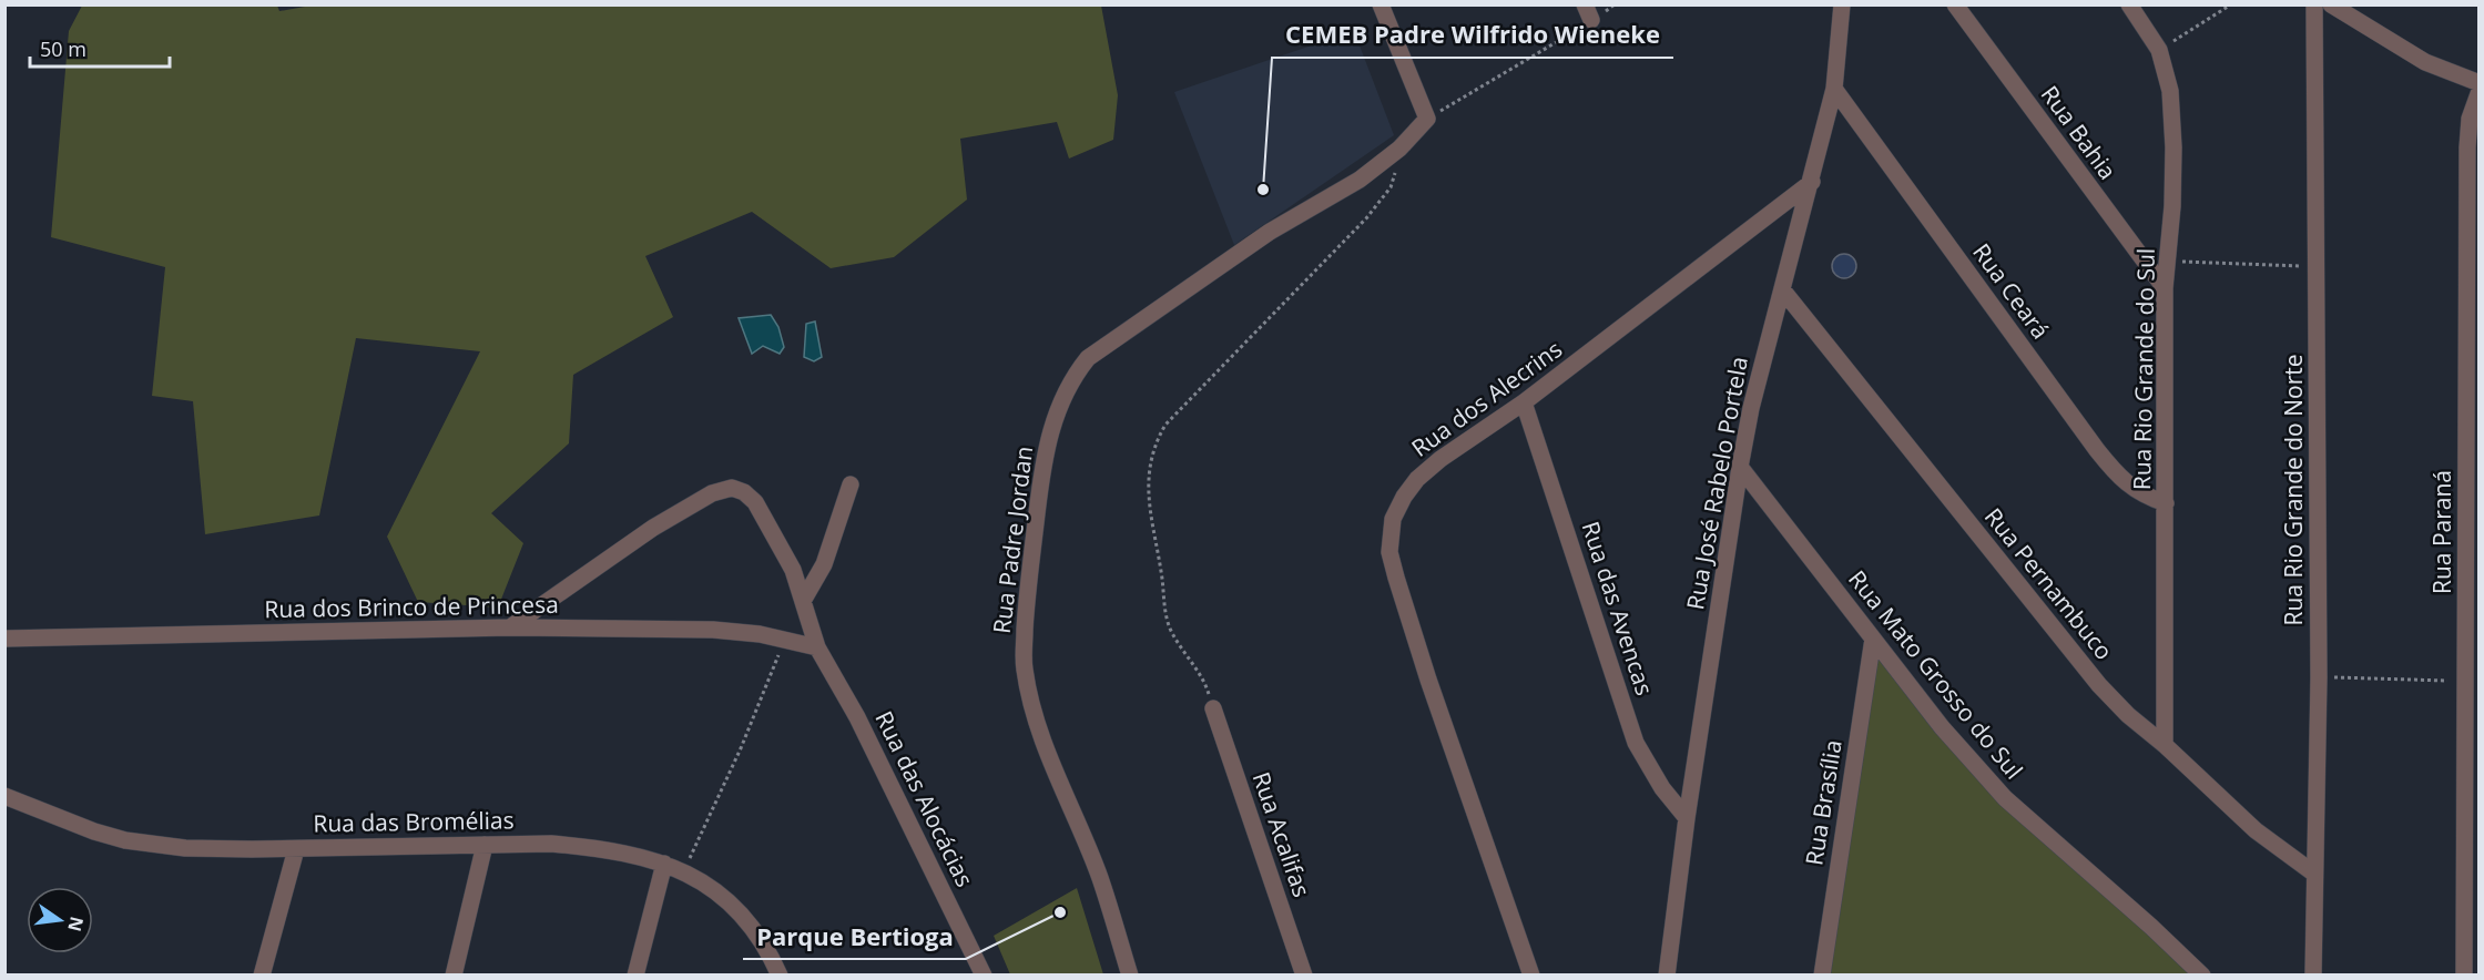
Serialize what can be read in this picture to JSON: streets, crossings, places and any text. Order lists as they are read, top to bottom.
{
  "streets": {
    "street": [
      "Rua Bahia",
      "Rua Ceará",
      "Rua Rio Grande do Sul",
      "Rua dos Alecrins",
      "Rua José Rabelo Portela",
      "Rua Rio Grande do Norte",
      "Rua Paraná",
      "Rua Padre Jordan",
      "Rua Pernambuco",
      "Rua dos Brinco de Princesa",
      "Rua das Avencas",
      "Rua Mato Grosso do Sul",
      "Rua das Alocácias",
      "Rua Brasília",
      "Rua das Bromélias",
      "Rua Acalifas"
    ]
  },
  "crossings": [
    ["Rua Bahia", "Rua Rio Grande do Sul"],
    ["Rua Ceará", "Rua Rio Grande do Sul"],
    ["Rua Ceará", "Rua José Rabelo Portela"],
    ["Rua Rio Grande do Sul", "Rua Pernambuco"],
    ["Rua dos Alecrins", "Rua José Rabelo Portela"],
    ["Rua dos Alecrins", "Rua das Avencas"],
    ["Rua José Rabelo Portela", "Rua Pernambuco"],
    ["Rua José Rabelo Portela", "Rua das Avencas"],
    ["Rua José Rabelo Portela", "Rua Mato Grosso do Sul"],
    ["Rua Rio Grande do Norte", "Rua Pernambuco"],
    ["Rua dos Brinco de Princesa", "Rua das Alocácias"],
    ["Rua Mato Grosso do Sul", "Rua Brasília"]
  ],
  "places": ["CEMEB Padre Wilfrido Wieneke", "Parque Bertioga"],
  "scale_bar": "50 m",
  "north": "right"
}
